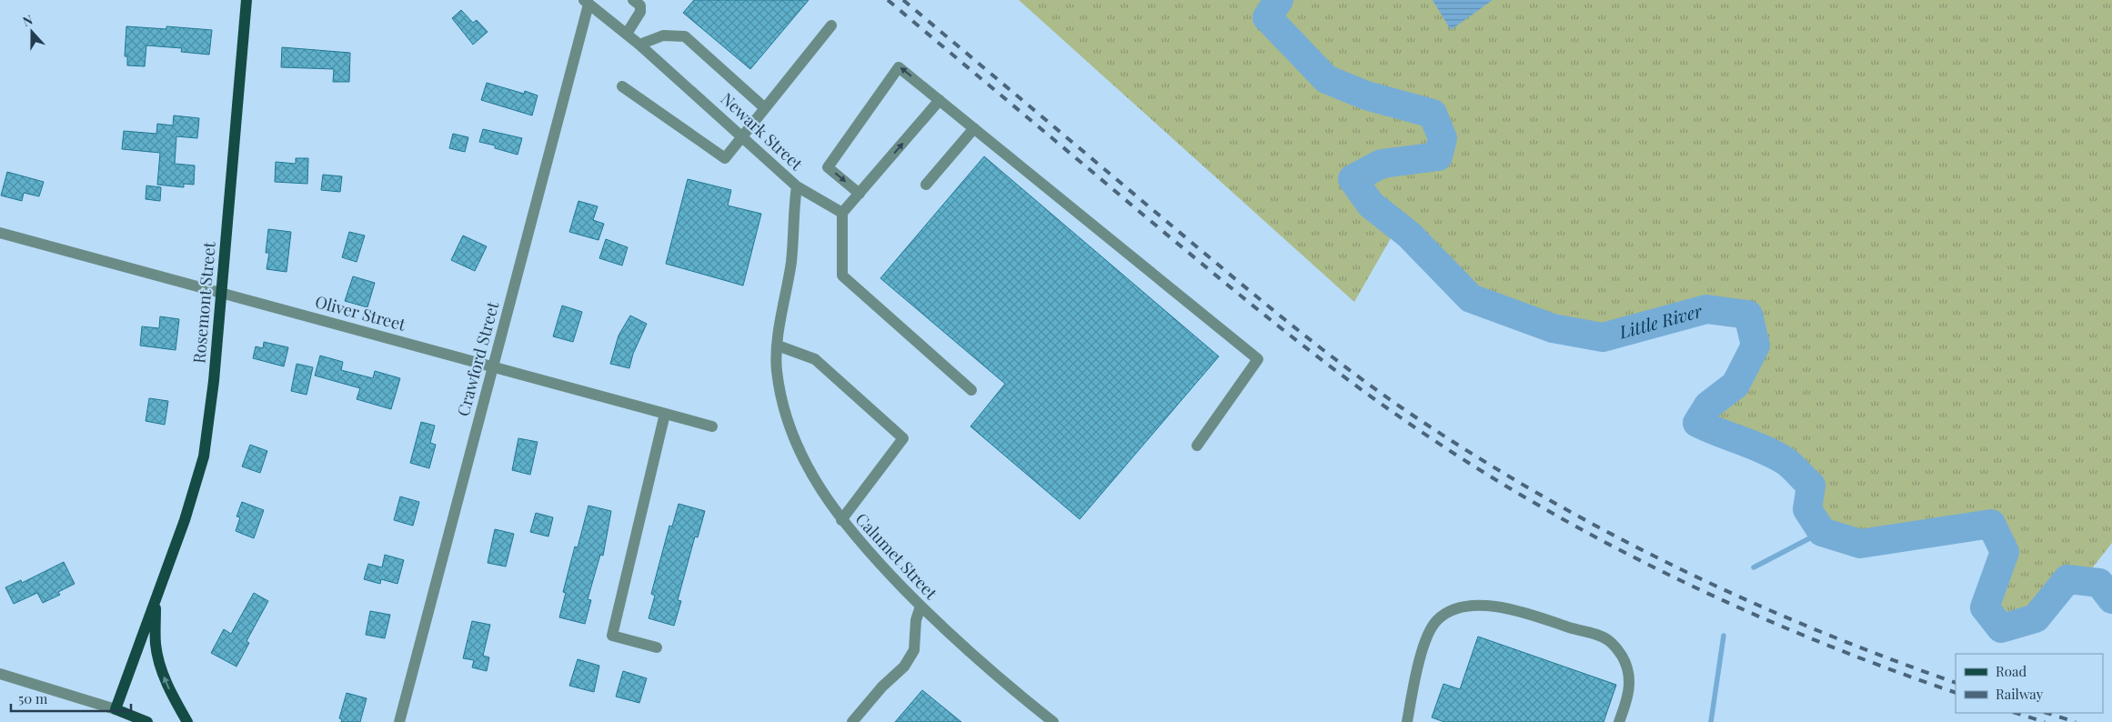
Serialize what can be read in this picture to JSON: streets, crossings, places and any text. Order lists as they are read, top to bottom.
{
  "streets": {
    "main road": ["Rosemont Street"],
    "street": [
      "Newark Street",
      "Oliver Street",
      "Crawford Street",
      "Calumet Street"
    ]
  },
  "crossings": [
    ["Newark Street", "Crawford Street"],
    ["Newark Street", "Calumet Street"],
    ["Rosemont Street", "Oliver Street"],
    ["Oliver Street", "Crawford Street"]
  ],
  "water": ["Little River"],
  "legend": ["Road", "Railway"],
  "scale_bar": "50 m",
  "north": "top"
}
